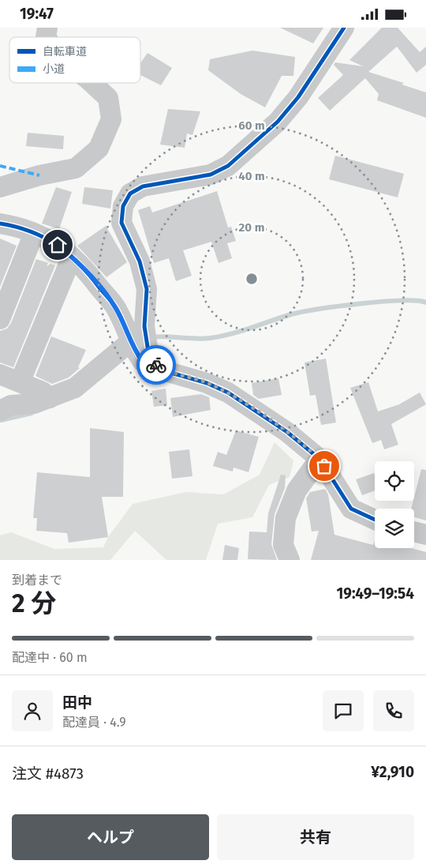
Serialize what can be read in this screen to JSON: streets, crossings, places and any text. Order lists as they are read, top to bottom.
{
  "legend": ["自転車道", "小道"],
  "page": {
    "status": "19:47",
    "heading": ["2 分", "到着まで", "19:49–19:54"],
    "panel": [
      "田中",
      "配達員 · 4.9",
      "注文 #4873",
      "¥2,910"
    ],
    "bar": "配達中 · 60 m",
    "buttons": ["ヘルプ", "共有"]
  },
  "rings": ["60 m", "40 m", "20 m"]
}
